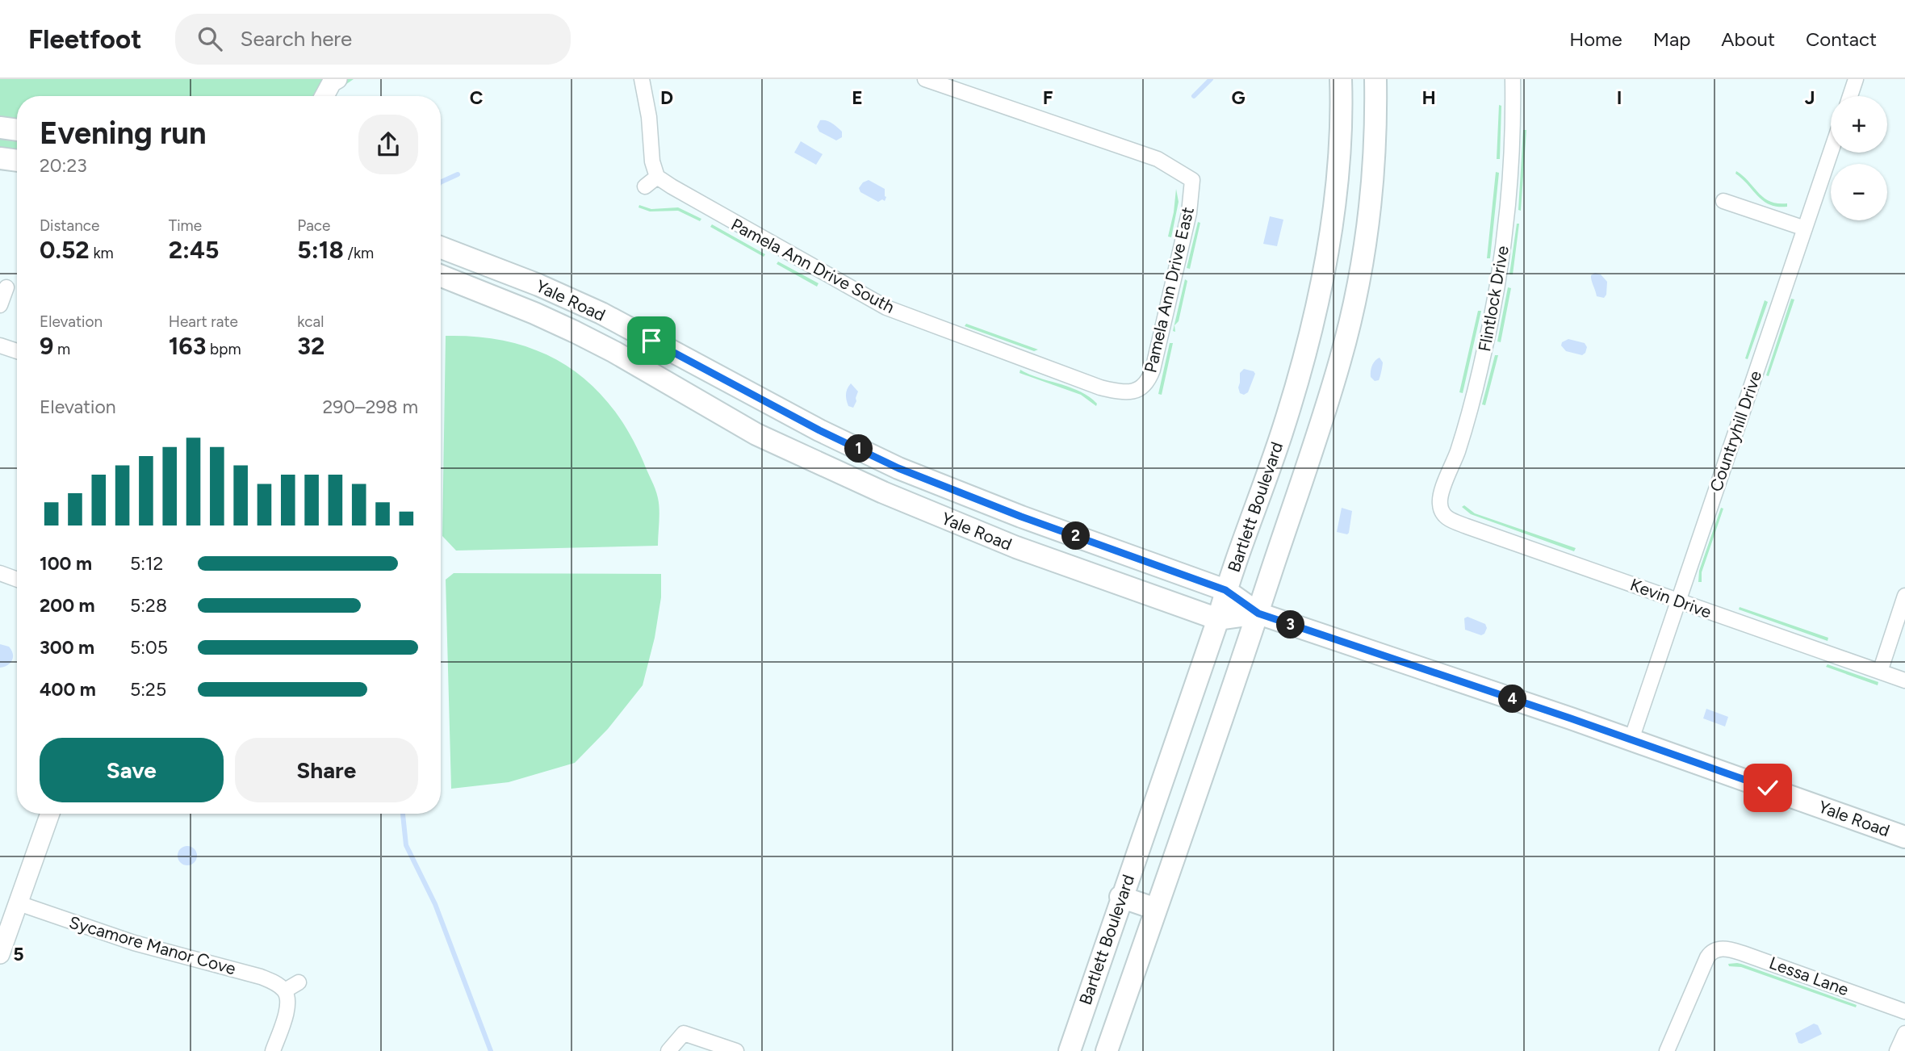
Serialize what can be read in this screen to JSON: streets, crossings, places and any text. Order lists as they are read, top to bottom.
{
  "streets": {
    "main road": ["Yale Road", "Bartlett Boulevard"],
    "street": [
      "Pamela Ann Drive South",
      "Pamela Ann Drive East",
      "Flintlock Drive",
      "Countryhill Drive",
      "Kevin Drive",
      "Sycamore Manor Cove",
      "Lessa Lane"
    ]
  },
  "crossings": [
    ["Pamela Ann Drive South", "Pamela Ann Drive East"],
    ["Flintlock Drive", "Kevin Drive"],
    ["Yale Road", "Countryhill Drive"],
    ["Yale Road", "Bartlett Boulevard"],
    ["Countryhill Drive", "Kevin Drive"]
  ],
  "page": {
    "header": "Fleetfoot",
    "search": "Search here",
    "nav": [
      "Home",
      "Map",
      "About",
      "Contact"
    ],
    "map_buttons": ["+", "−"],
    "heading": ["Evening run", "20:23"],
    "stats": [
      ["Distance", "0.52 km"],
      ["Time", "2:45"],
      ["Pace", "5:18 /km"],
      ["Elevation", "9 m"],
      ["Heart rate", "163 bpm"],
      ["kcal", "32"]
    ],
    "chart": ["Elevation", "290–298 m"],
    "pins": [
      "1",
      "2",
      "3",
      "4"
    ],
    "list": [
      {
        "name": "100 m",
        "note": "5:12"
      },
      {
        "name": "200 m",
        "note": "5:28"
      },
      {
        "name": "300 m",
        "note": "5:05"
      },
      {
        "name": "400 m",
        "note": "5:25"
      }
    ],
    "buttons": ["Save", "Share"]
  },
  "grid": {
    "columns": [
      "C",
      "D",
      "E",
      "F",
      "G",
      "H",
      "I",
      "J"
    ],
    "rows": ["5"]
  }
}
